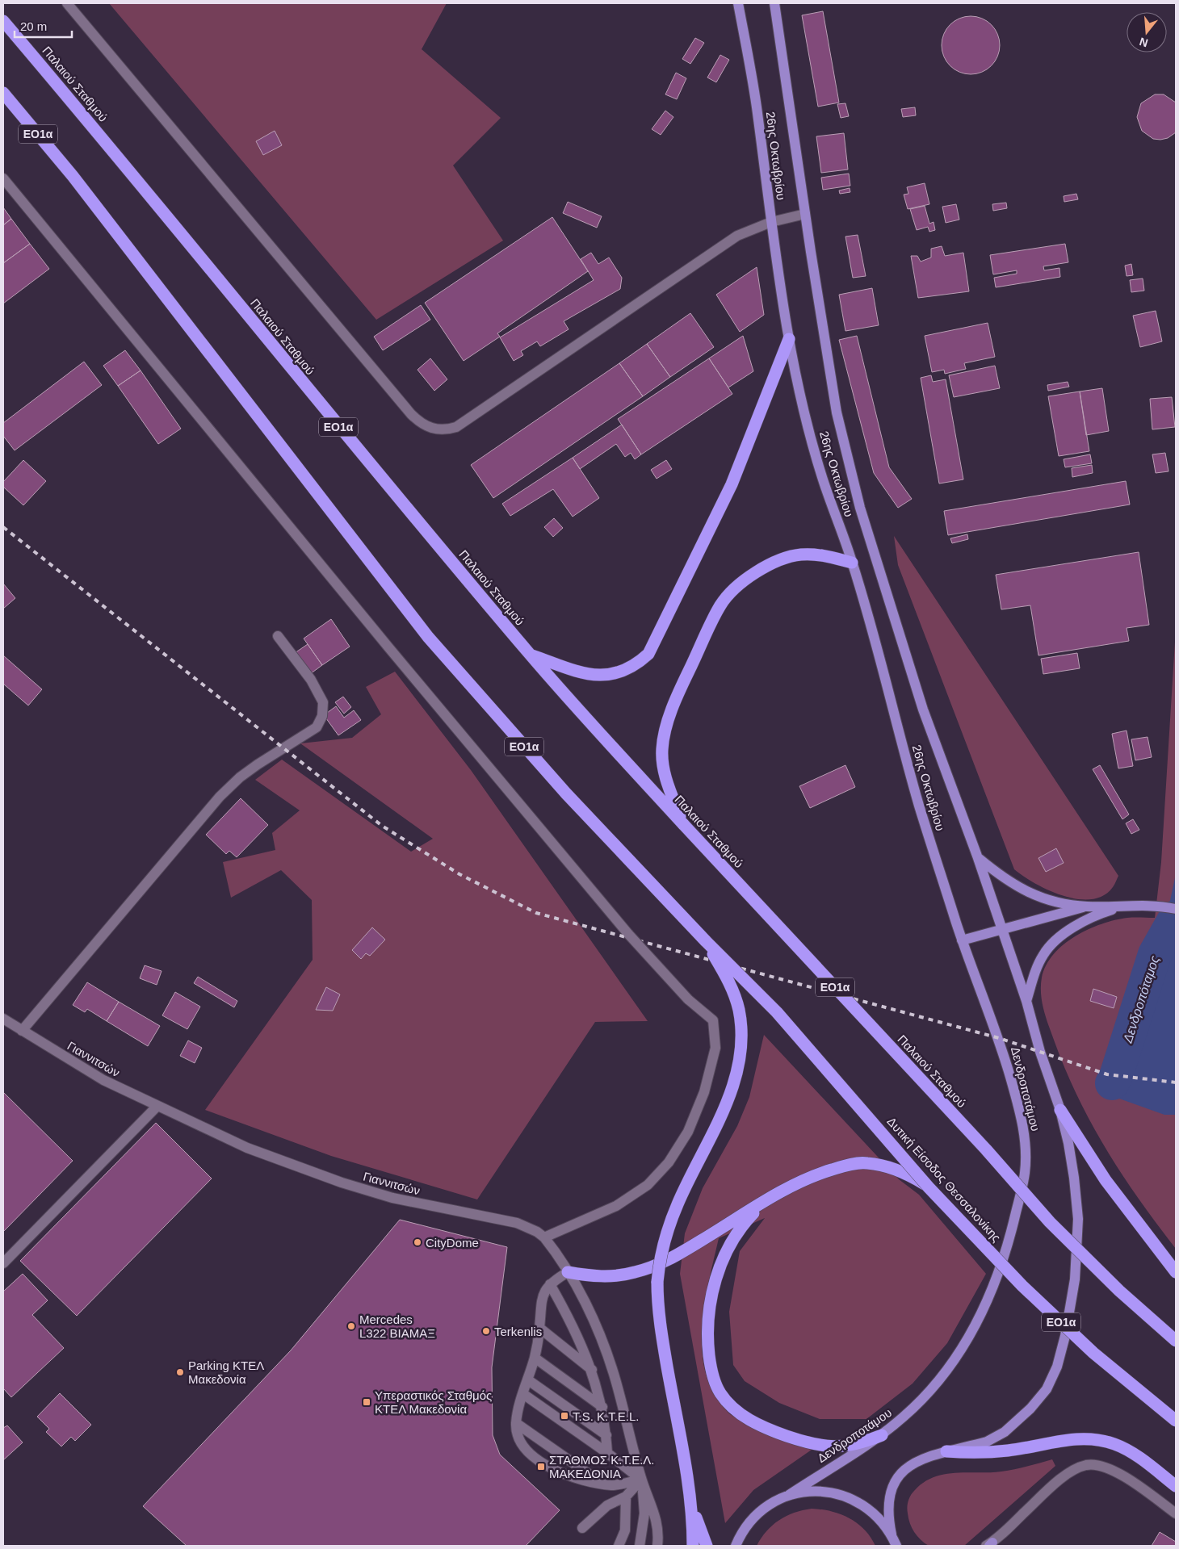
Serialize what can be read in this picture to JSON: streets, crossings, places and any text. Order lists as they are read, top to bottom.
{
  "streets": {
    "highway": ["Παλαιού Σταθμού", "ΕΟ1α", "Δυτική Είσοδος Θεσσαλονίκης"],
    "main road": ["26ης Οκτωβρίου", "Δενδροποτάμου"],
    "street": ["Γιαννιτσών"]
  },
  "crossings": [
    ["ΕΟ1α", "Δυτική Είσοδος Θεσσαλονίκης"],
    ["26ης Οκτωβρίου", "Δενδροποτάμου"]
  ],
  "water": ["Δενδροπόταμος"],
  "places": {
    "other": [
      "CityDome",
      "Mercedes L322 ΒΙΑΜΑΞ",
      "Terkenlis",
      "Parking ΚΤΕΛ Μακεδονία"
    ],
    "transit": ["Υπεραστικός Σταθμός ΚΤΕΛ Μακεδονία", "T.S. K.T.E.L.", "ΣΤΑΘΜΟΣ Κ.Τ.Ε.Λ. ΜΑΚΕΔΟΝΙΑ"]
  },
  "scale_bar": "20 m",
  "north": "bottom"
}
